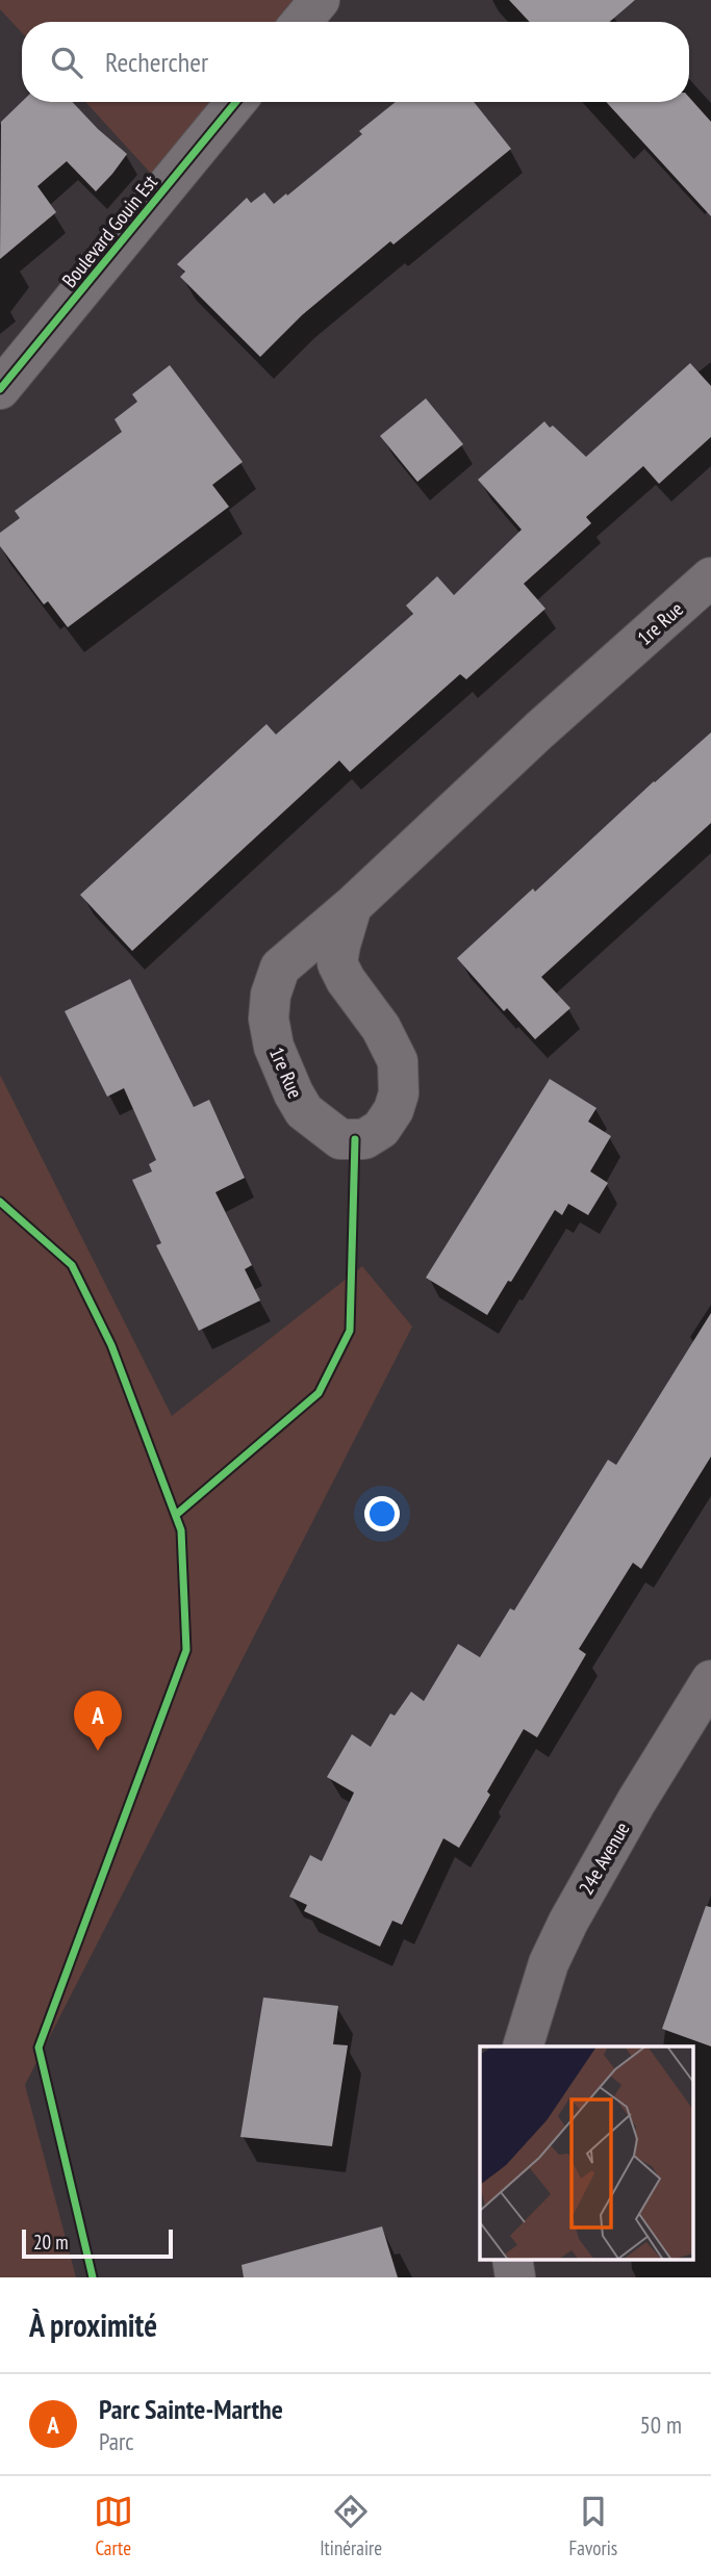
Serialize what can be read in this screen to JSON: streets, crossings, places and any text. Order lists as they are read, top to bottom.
{
  "streets": {
    "street": ["Boulevard Gouin Est", "1re Rue", "24e Avenue"]
  },
  "scale_bar": "20 m",
  "page": {
    "search": "Rechercher",
    "pins": "A",
    "scale": "20 m",
    "heading": "À proximité",
    "list": [
      {
        "mark": "A",
        "name": "Parc Sainte-Marthe",
        "note": "Parc",
        "value": "50 m"
      }
    ],
    "nav": ["Carte", "Itinéraire", "Favoris"]
  }
}
